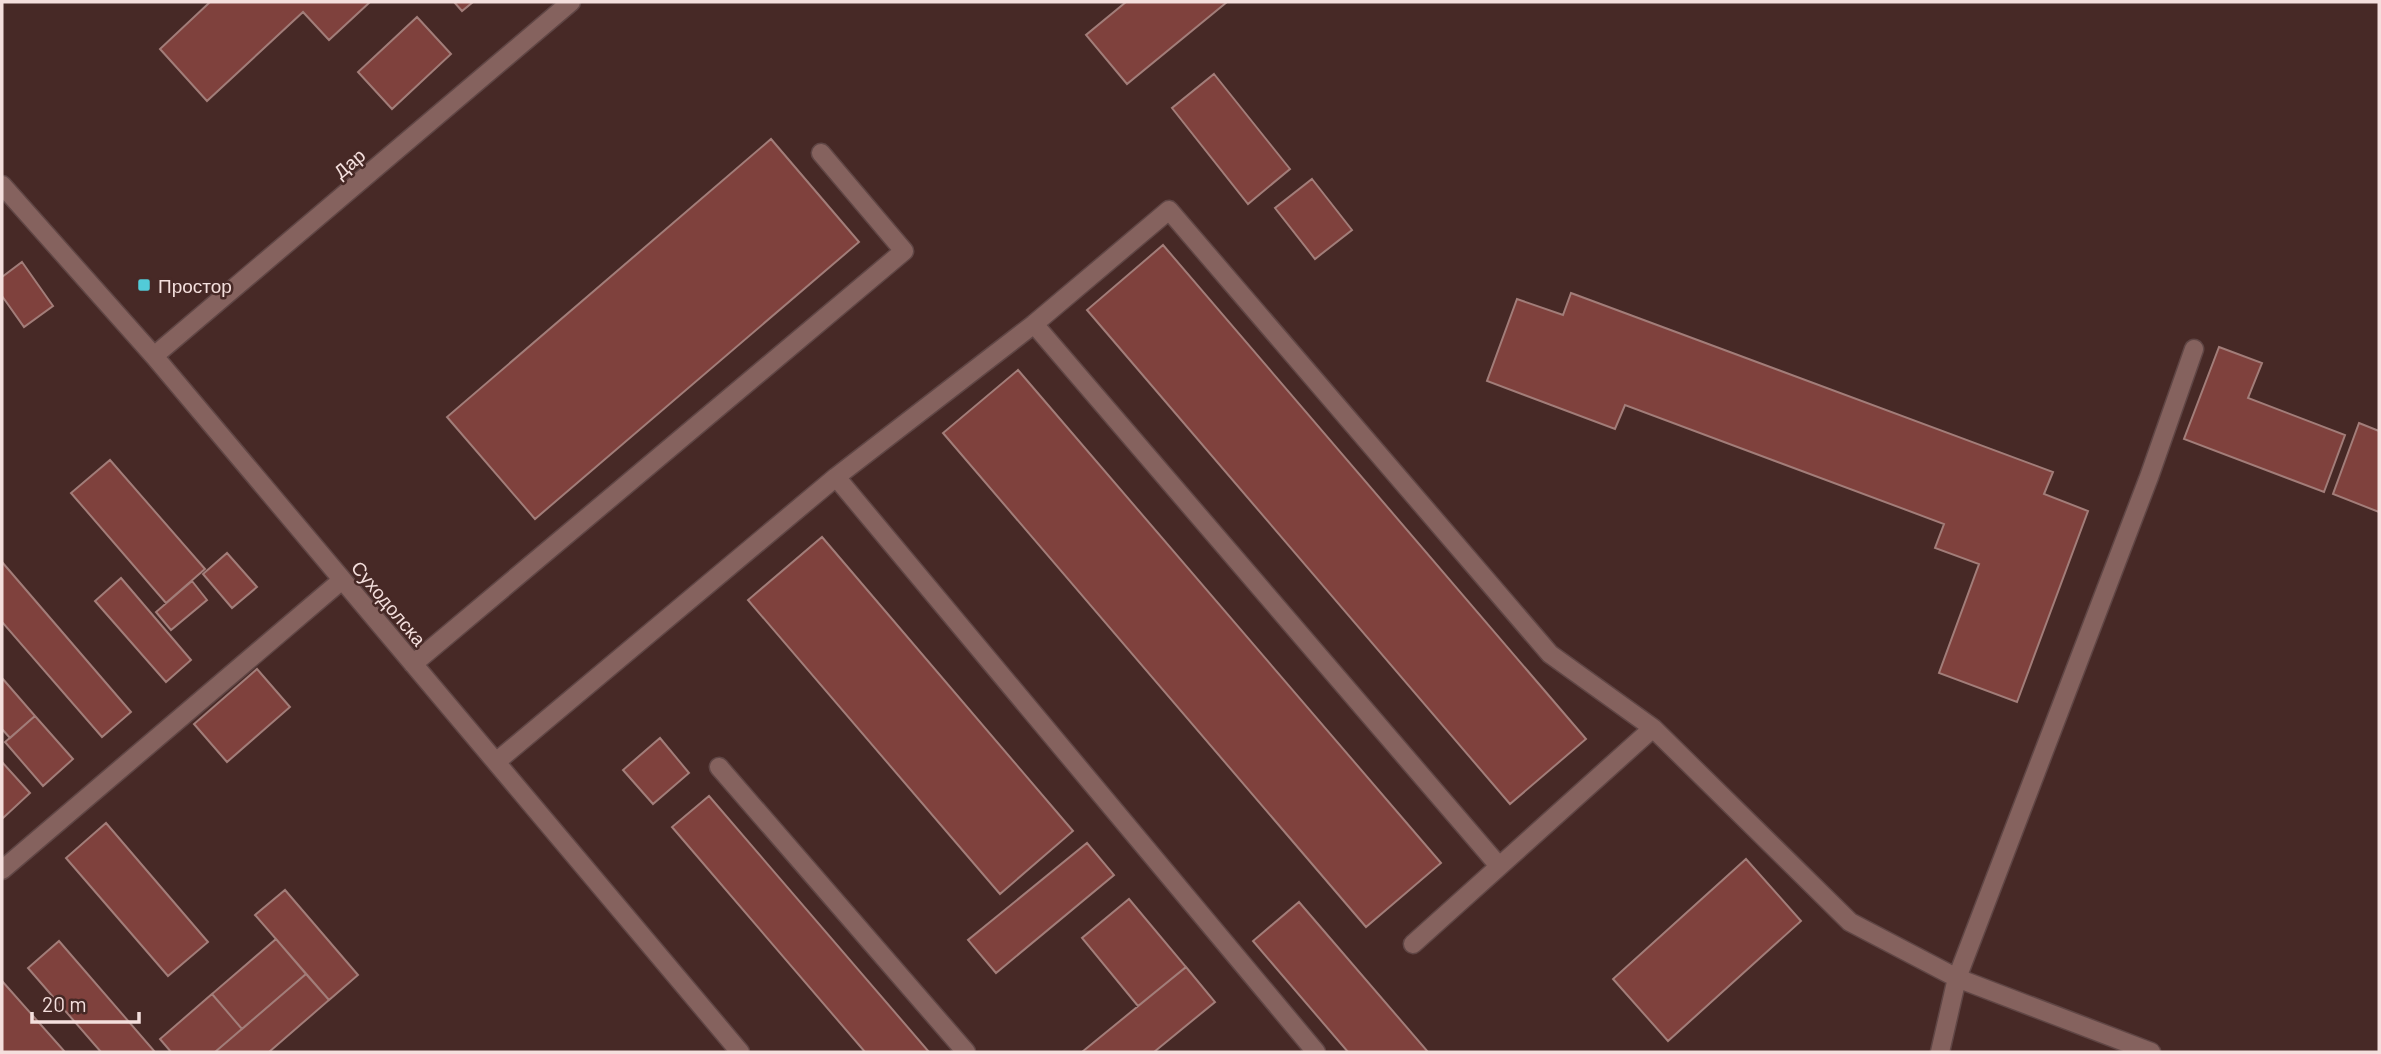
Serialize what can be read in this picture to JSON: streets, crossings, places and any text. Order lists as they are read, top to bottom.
{
  "streets": {
    "street": ["Дар", "Суходолска"]
  },
  "crossings": [
    ["Дар", "Суходолска"]
  ],
  "places": {
    "transit": ["Простор"]
  },
  "scale_bar": "20 m"
}
